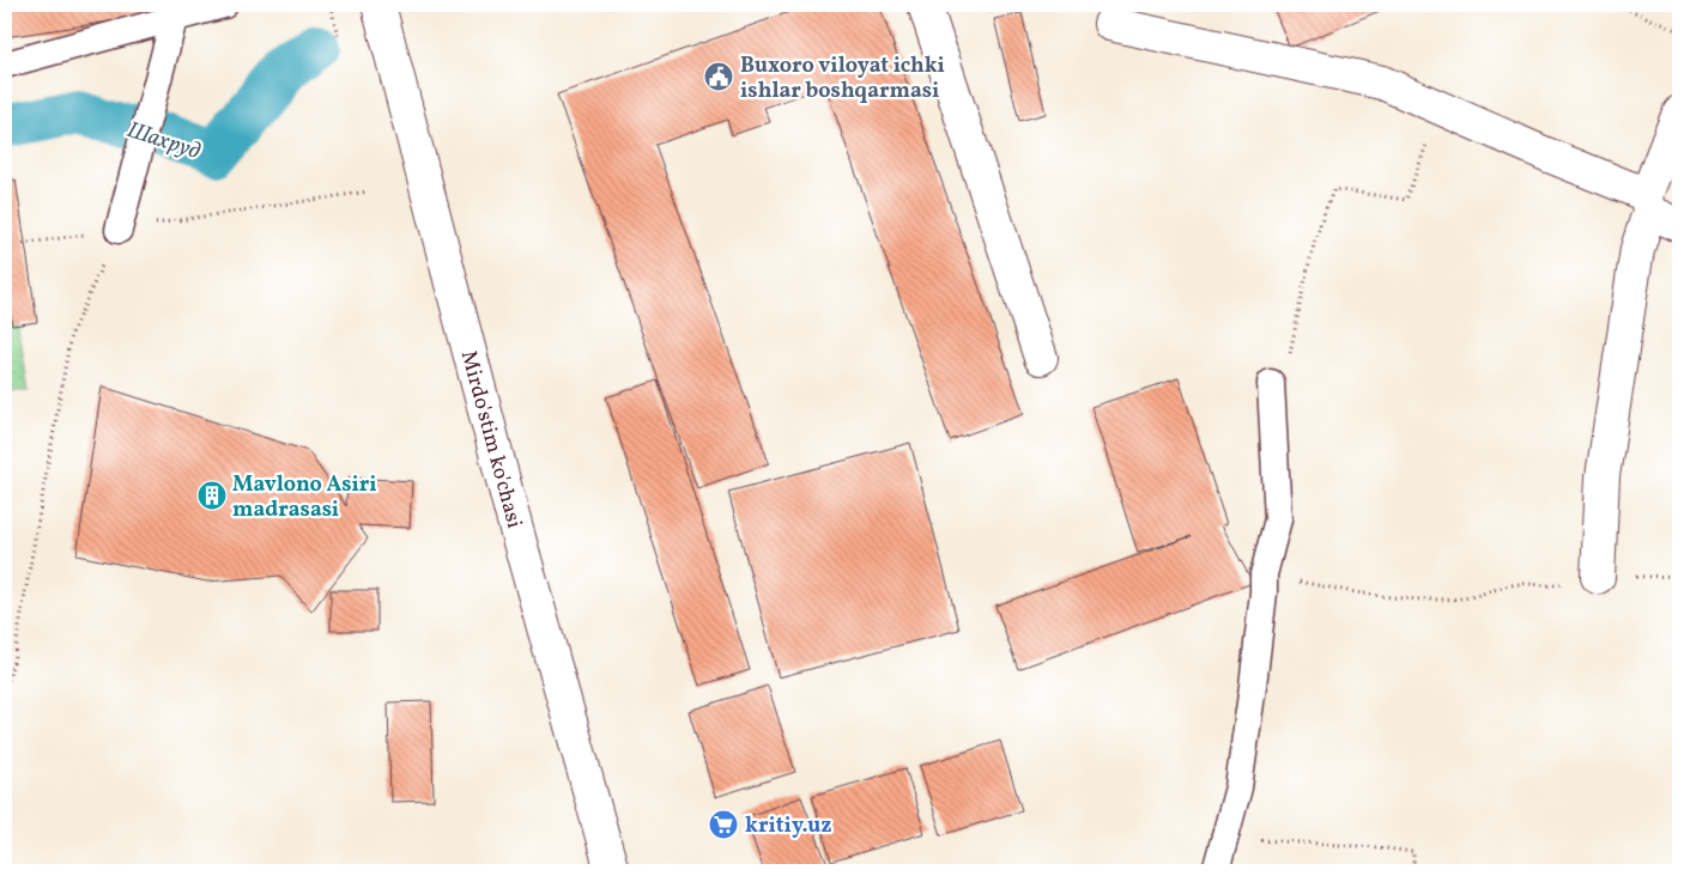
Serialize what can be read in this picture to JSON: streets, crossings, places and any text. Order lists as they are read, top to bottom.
{
  "streets": {
    "street": ["Mirdo'stim ko'chasi"]
  },
  "water": ["Шахруд"],
  "places": {
    "public building": ["Buxoro viloyat ichki ishlar boshqarmasi"],
    "building": ["Mavlono Asiri madrasasi"],
    "supermarket": ["kritiy.uz"]
  }
}
